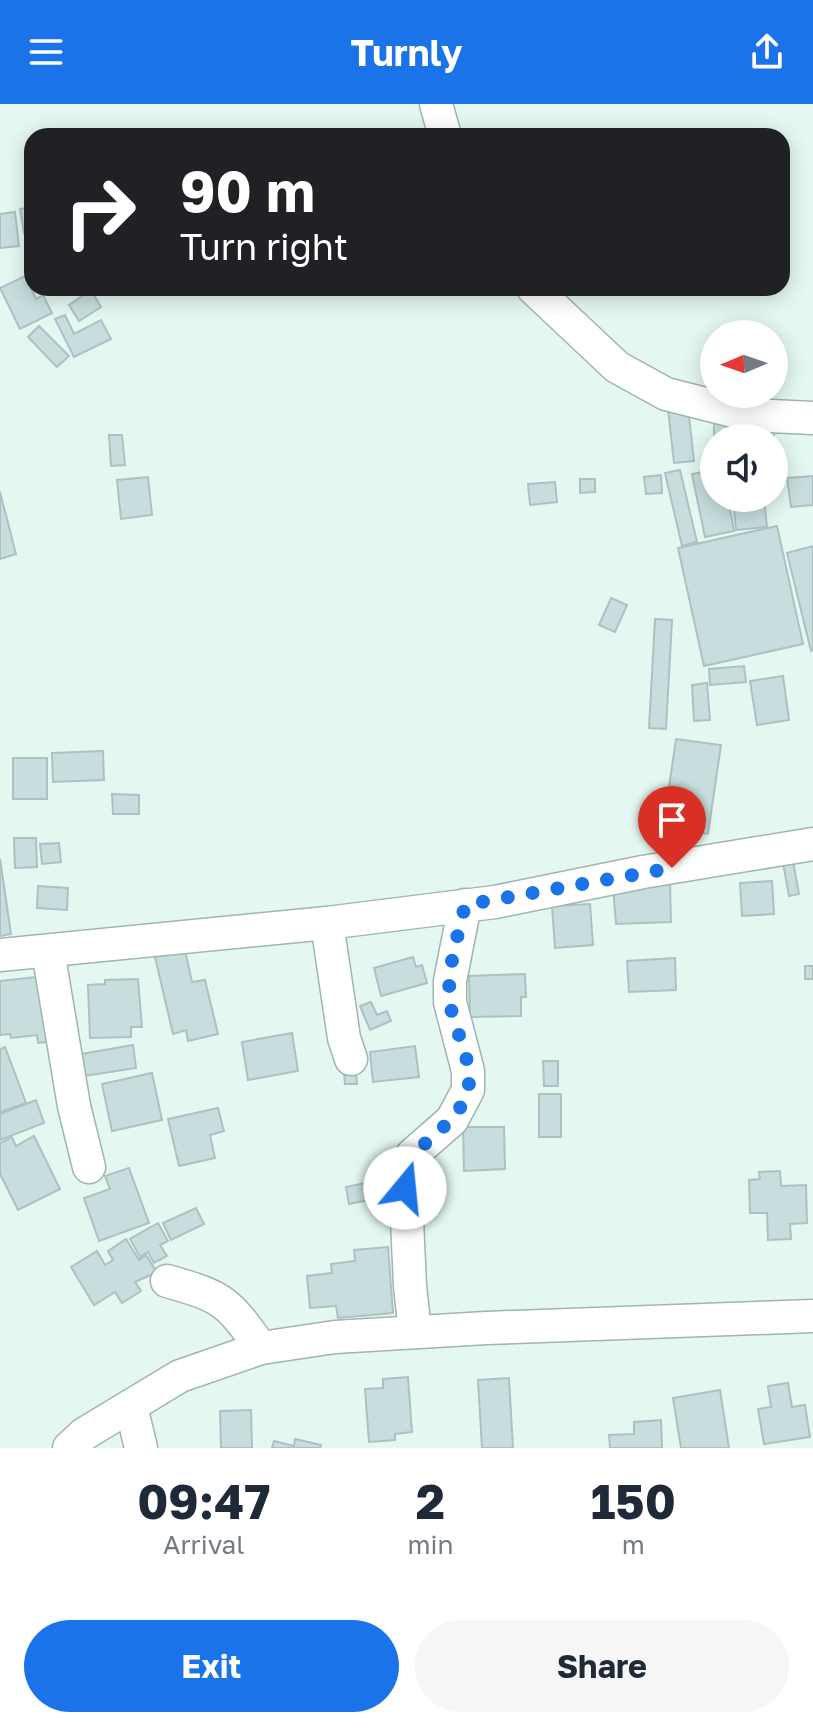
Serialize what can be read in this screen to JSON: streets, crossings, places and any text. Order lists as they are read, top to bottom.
{
  "north": "left",
  "page": {
    "header": "Turnly",
    "turn": ["90 m", "Turn right"],
    "eta": [
      "09:47",
      "Arrival",
      "2",
      "min",
      "150",
      "m"
    ],
    "buttons": ["Exit", "Share"]
  }
}
